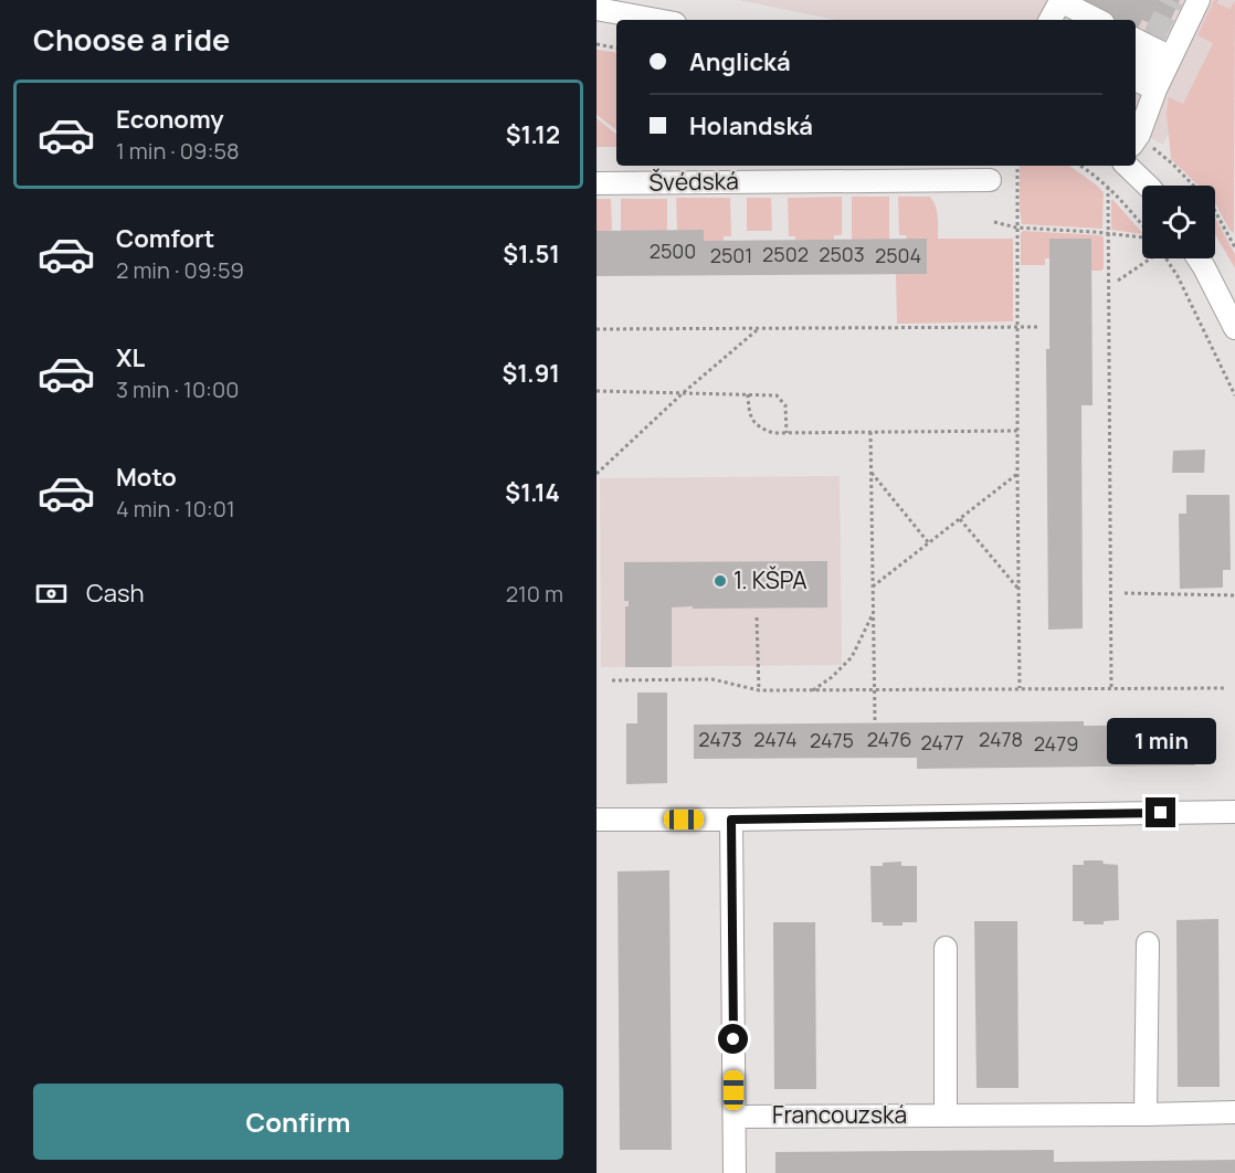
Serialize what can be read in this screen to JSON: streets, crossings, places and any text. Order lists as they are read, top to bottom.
{
  "streets": {
    "street": ["Švédská", "Francouzská"]
  },
  "places": ["1. KŠPA"],
  "house_numbers": [
    "2500",
    "2502",
    "2503",
    "2501",
    "2504",
    "2473",
    "2474",
    "2476",
    "2478",
    "2475",
    "2477",
    "2479"
  ],
  "page": {
    "heading": "Choose a ride",
    "banner": ["Anglická", "Holandská"],
    "list": [
      {
        "name": "Economy",
        "note": "1 min · 09:58",
        "value": "$1.12"
      },
      {
        "name": "Comfort",
        "note": "2 min · 09:59",
        "value": "$1.51"
      },
      {
        "name": "XL",
        "note": "3 min · 10:00",
        "value": "$1.91"
      },
      {
        "name": "Moto",
        "note": "4 min · 10:01",
        "value": "$1.14"
      }
    ],
    "pay": ["Cash", "210 m"],
    "bubble": "1 min",
    "buttons": "Confirm"
  }
}
